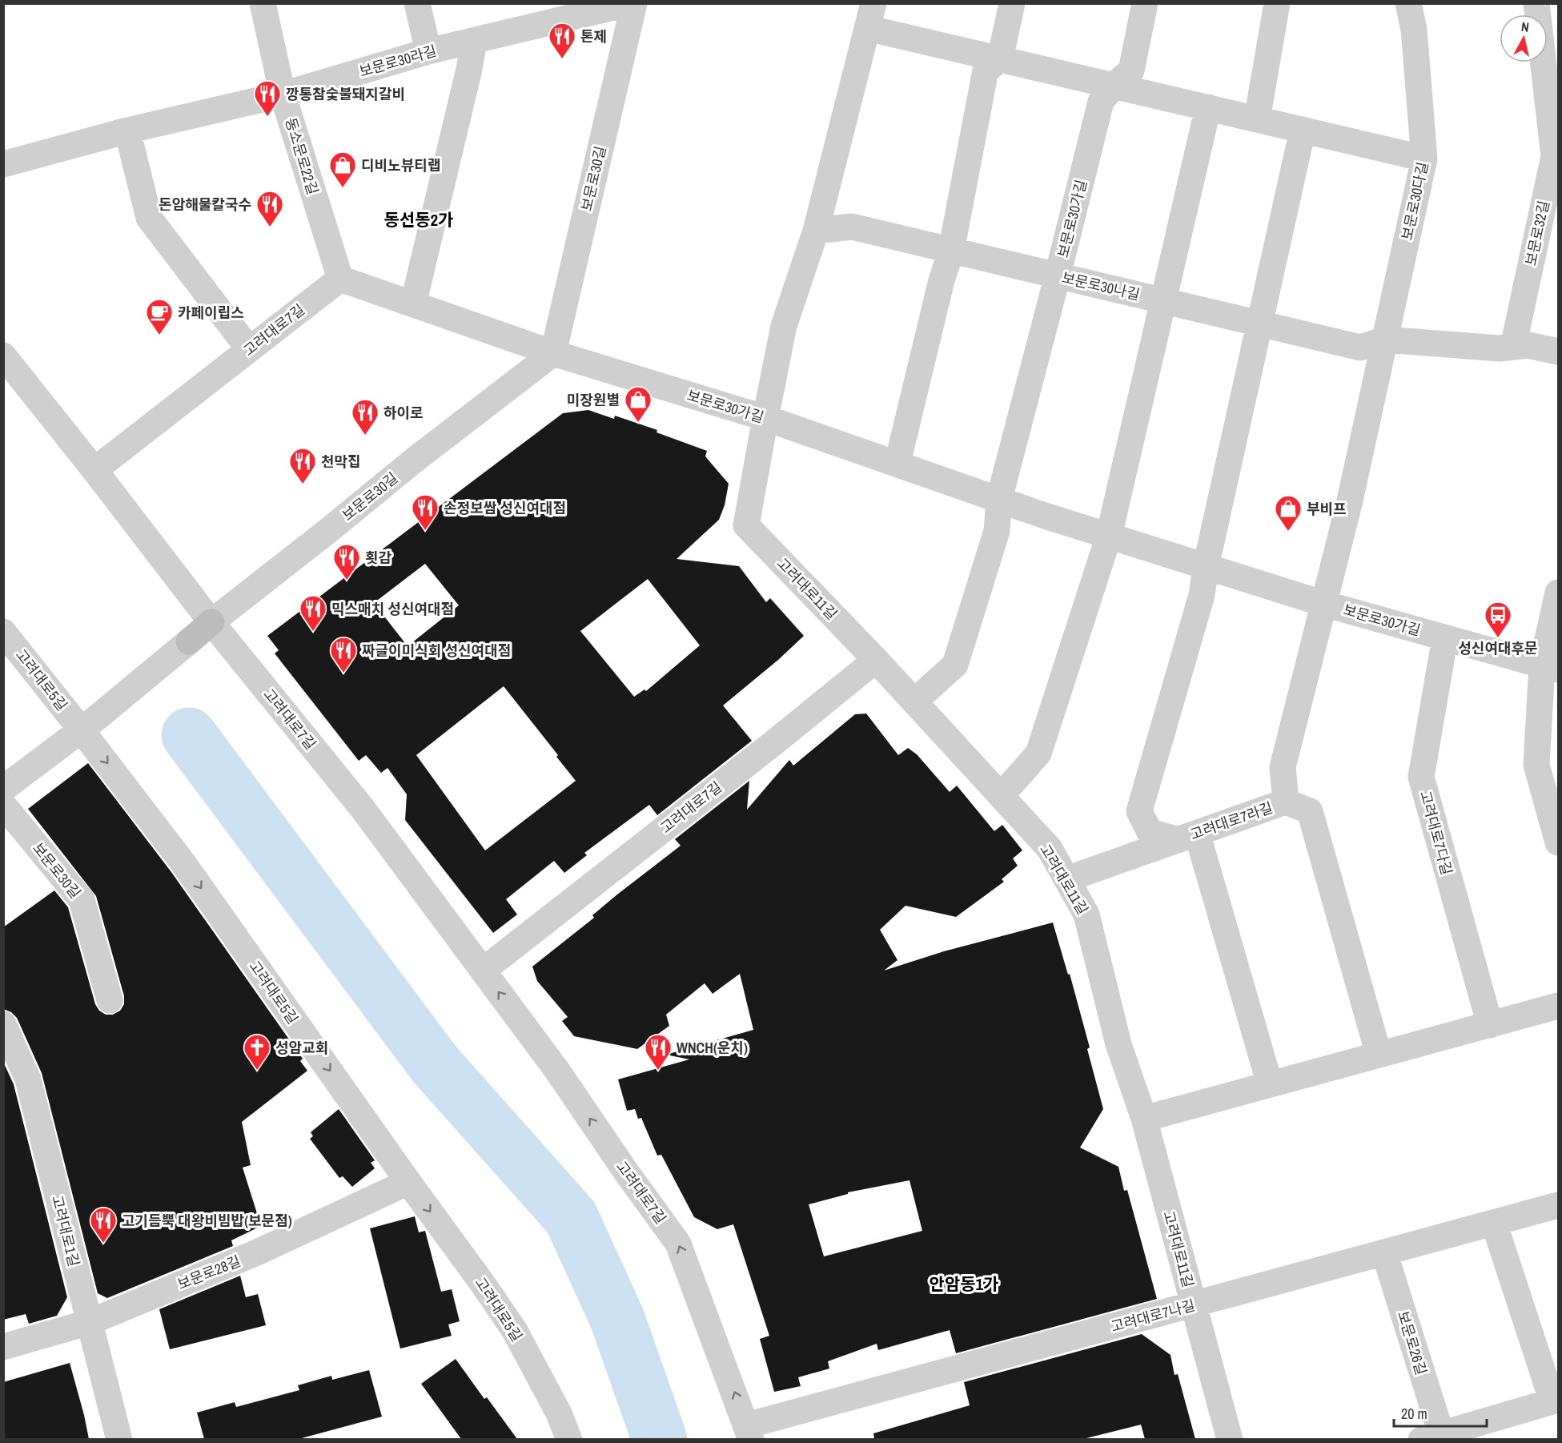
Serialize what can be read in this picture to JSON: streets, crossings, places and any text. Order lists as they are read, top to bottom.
{
  "streets": {
    "street": [
      "보문로30라길",
      "동소문로22길",
      "보문로30길",
      "보문로30다길",
      "보문로30가길",
      "보문로32길",
      "보문로30나길",
      "고려대로7길",
      "고려대로11길",
      "고려대로5길",
      "고려대로7라길",
      "고려대로7다길",
      "고려대로1길",
      "보문로28길",
      "고려대로7나길",
      "보문로26길"
    ]
  },
  "crossings": [
    ["보문로30라길", "동소문로22길"],
    ["동소문로22길", "고려대로7길"],
    ["보문로30길", "보문로30가길"],
    ["보문로30길", "고려대로7길"],
    ["보문로30길", "고려대로5길"],
    ["보문로30다길", "보문로30가길"],
    ["보문로30다길", "보문로30나길"],
    ["보문로30다길", "고려대로7라길"],
    ["보문로30가길", "보문로30나길"],
    ["보문로30가길", "고려대로11길"],
    ["보문로30가길", "고려대로7라길"],
    ["보문로30가길", "고려대로7다길"],
    ["고려대로7길", "고려대로11길"],
    ["고려대로7길", "고려대로7나길"],
    ["고려대로11길", "고려대로7라길"],
    ["고려대로11길", "고려대로7나길"],
    ["고려대로5길", "보문로28길"],
    ["고려대로1길", "보문로28길"],
    ["고려대로7나길", "보문로26길"]
  ],
  "one_way": ["고려대로5길"],
  "districts": ["동선동2가", "안암동1가"],
  "places": {
    "restaurant": [
      "톤제",
      "깡통참숯불돼지갈비",
      "돈암해물칼국수",
      "하이로",
      "천막집",
      "손정보쌈 성신여대점",
      "횟감",
      "믹스매치 성신여대점",
      "짜글이미식회 성신여대점",
      "WNCH(운치)",
      "고기듬뿍 대왕비빔밥(보문점)"
    ],
    "shop": ["디비노뷰티랩", "미장원별", "부비프"],
    "cafe": ["카페이립스"],
    "bus stop": ["성신여대후문"],
    "church": ["성암교회"]
  },
  "scale_bar": "20 m",
  "north": "top"
}
